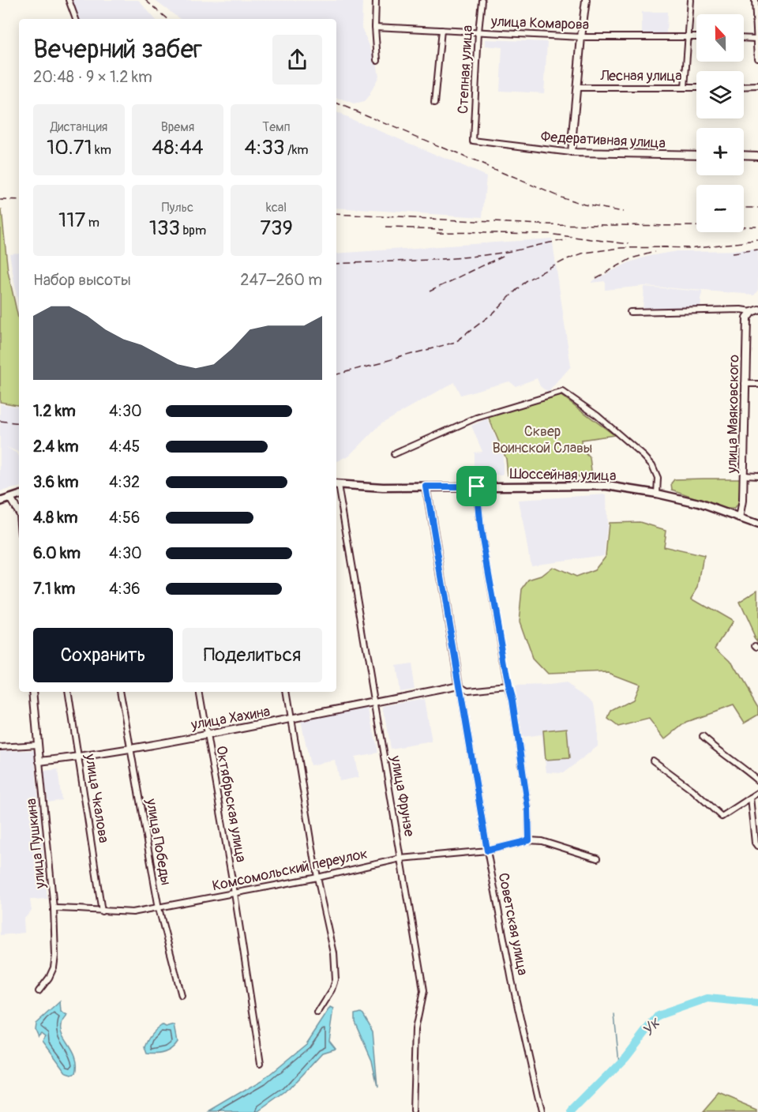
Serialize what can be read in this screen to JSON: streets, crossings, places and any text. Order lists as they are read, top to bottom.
{
  "streets": {
    "main road": ["Шоссейная улица"],
    "street": [
      "улица Комарова",
      "Степная улица",
      "Лесная улица",
      "Федеративная улица",
      "улица Маяковского",
      "улица Хахина",
      "улица Фрунзе",
      "улица Чкалова",
      "Октябрьская улица",
      "улица Победы",
      "улица Пушкина",
      "Комсомольский переулок",
      "Советская улица"
    ]
  },
  "crossings": [
    ["улица Комарова", "Степная улица"],
    ["Степная улица", "Федеративная улица"],
    ["улица Маяковского", "Шоссейная улица"],
    ["Шоссейная улица", "Советская улица"],
    ["улица Хахина", "улица Фрунзе"],
    ["улица Хахина", "улица Чкалова"],
    ["улица Хахина", "Октябрьская улица"],
    ["улица Хахина", "улица Победы"],
    ["улица Хахина", "улица Пушкина"],
    ["улица Хахина", "Советская улица"],
    ["улица Фрунзе", "Комсомольский переулок"],
    ["улица Чкалова", "Комсомольский переулок"],
    ["Октябрьская улица", "Комсомольский переулок"],
    ["улица Победы", "Комсомольский переулок"],
    ["улица Пушкина", "Комсомольский переулок"],
    ["Комсомольский переулок", "Советская улица"]
  ],
  "water": ["Ук"],
  "parks": ["Сквер Воинской Славы"],
  "north": "top",
  "page": {
    "map_buttons": ["+", "−"],
    "heading": ["Вечерний забег", "20:48 · 9 × 1.2 km"],
    "stats": [
      ["Дистанция", "10.71 km"],
      ["Время", "48:44"],
      ["Темп", "4:33 /km"],
      ["117 m"],
      ["Пульс", "133 bpm"],
      ["kcal", "739"]
    ],
    "chart": ["Набор высоты", "247–260 m"],
    "list": [
      {
        "name": "1.2 km",
        "note": "4:30"
      },
      {
        "name": "2.4 km",
        "note": "4:45"
      },
      {
        "name": "3.6 km",
        "note": "4:32"
      },
      {
        "name": "4.8 km",
        "note": "4:56"
      },
      {
        "name": "6.0 km",
        "note": "4:30"
      },
      {
        "name": "7.1 km",
        "note": "4:36"
      }
    ],
    "buttons": ["Сохранить", "Поделиться"]
  }
}
